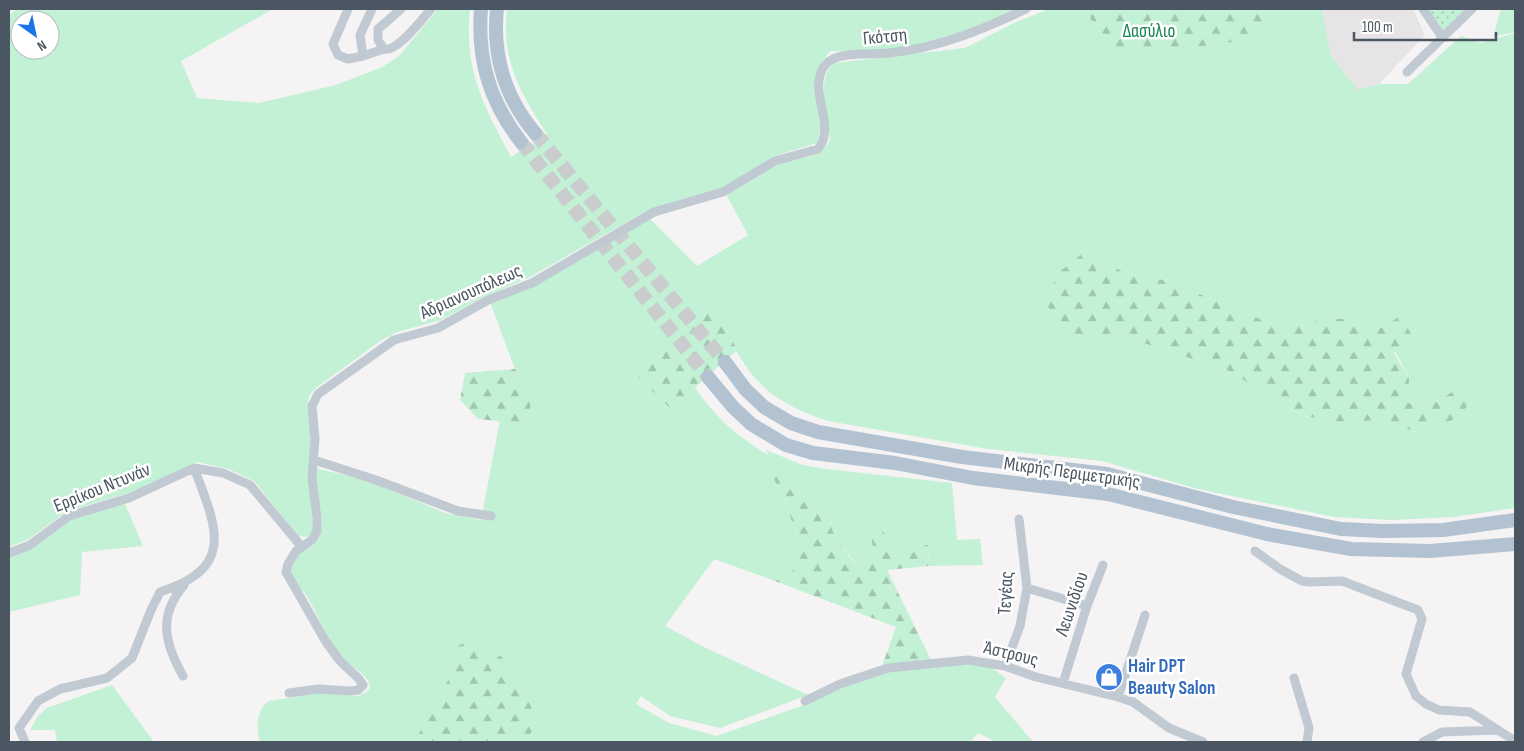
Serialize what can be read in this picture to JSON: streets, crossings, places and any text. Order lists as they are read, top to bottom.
{
  "streets": {
    "main road": ["Μικρής Περιμετρικής"],
    "street": [
      "Γκότση",
      "Αδριανουπόλεως",
      "Ερρίκου Ντυνάν",
      "Τεγέας",
      "Λεωνιδίου",
      "Άστρους"
    ]
  },
  "crossings": [
    ["Γκότση", "Αδριανουπόλεως"],
    ["Τεγέας", "Άστρους"],
    ["Λεωνιδίου", "Άστρους"]
  ],
  "parks": ["Δασύλιο"],
  "places": {
    "shop": ["Hair DPT Beauty Salon"]
  },
  "scale_bar": "100 m",
  "north": "bottom right"
}
